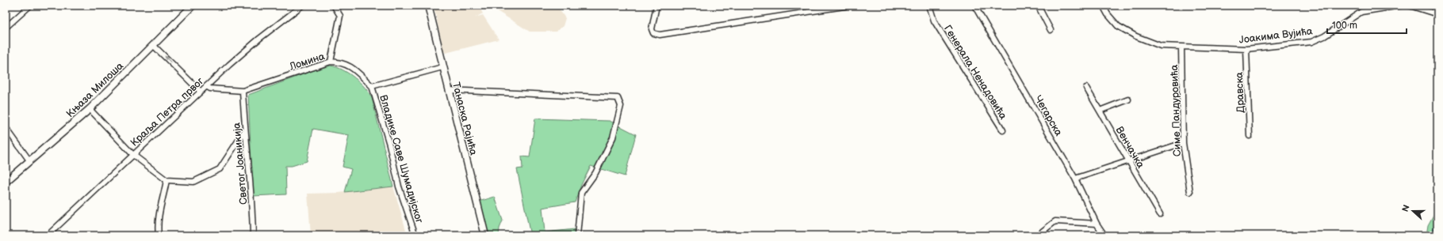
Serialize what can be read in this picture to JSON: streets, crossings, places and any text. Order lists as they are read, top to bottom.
{
  "streets": {
    "street": [
      "Јоакима Вујића",
      "Ломина",
      "Генерала Ненадовића",
      "Књаза Милоша",
      "Дравска",
      "Симе Пандуровића",
      "Краља Петра првог",
      "Чегарска",
      "Танаска Рајића",
      "Венчачка",
      "Владике Саве Шумадијског",
      "Светог Јоаникија"
    ]
  },
  "crossings": [
    ["Јоакима Вујића", "Дравска"],
    ["Јоакима Вујића", "Симе Пандуровића"],
    ["Ломина", "Краља Петра првог"],
    ["Ломина", "Владике Саве Шумадијског"],
    ["Ломина", "Светог Јоаникија"]
  ],
  "scale_bar": "100 m",
  "north": "left"
}
